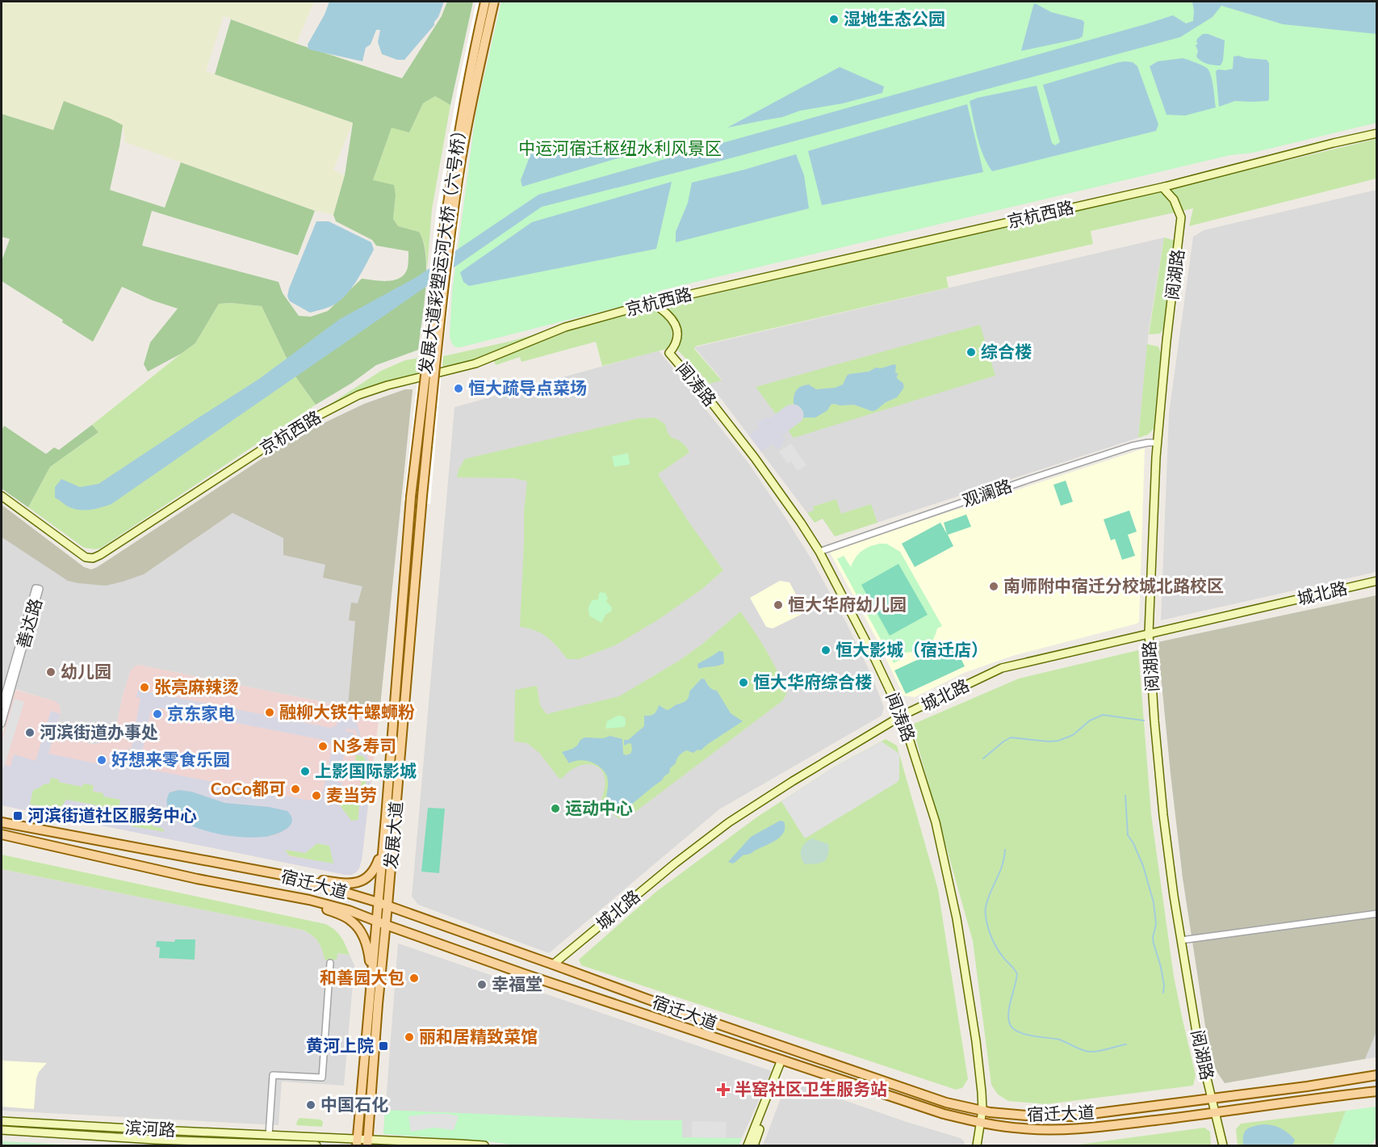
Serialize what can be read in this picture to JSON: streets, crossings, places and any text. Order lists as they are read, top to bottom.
{
  "streets": {
    "main road": ["发展大道彩塑运河大桥（六号桥）", "发展大道", "宿迁大道"],
    "street": [
      "京杭西路",
      "阅湖路",
      "闻涛路",
      "观澜路",
      "城北路",
      "善达路",
      "滨河路"
    ]
  },
  "crossings": [
    ["京杭西路", "阅湖路"],
    ["京杭西路", "闻涛路"],
    ["发展大道彩塑运河大桥（六号桥）", "发展大道"],
    ["阅湖路", "观澜路"],
    ["阅湖路", "城北路"],
    ["阅湖路", "宿迁大道"],
    ["闻涛路", "观澜路"],
    ["闻涛路", "城北路"],
    ["闻涛路", "宿迁大道"],
    ["城北路", "宿迁大道"],
    ["发展大道", "宿迁大道"],
    ["发展大道", "滨河路"]
  ],
  "parks": ["中运河宿迁枢纽水利风景区"],
  "places": {
    "other": [
      "湿地生态公园",
      "综合楼",
      "恒大疏导点菜场",
      "南师附中宿迁分校城北路校区",
      "恒大华府幼儿园",
      "恒大影城（宿迁店）",
      "幼儿园",
      "恒大华府综合楼",
      "张亮麻辣烫",
      "融柳大铁牛螺蛳粉",
      "京东家电",
      "河滨街道办事处",
      "N多寿司",
      "好想来零食乐园",
      "上影国际影城",
      "CoCo都可",
      "麦当劳",
      "运动中心",
      "和善园大包",
      "幸福堂",
      "丽和居精致菜馆",
      "中国石化"
    ],
    "transit": ["河滨街道社区服务中心", "黄河上院"],
    "health": ["半窑社区卫生服务站"]
  }
}
